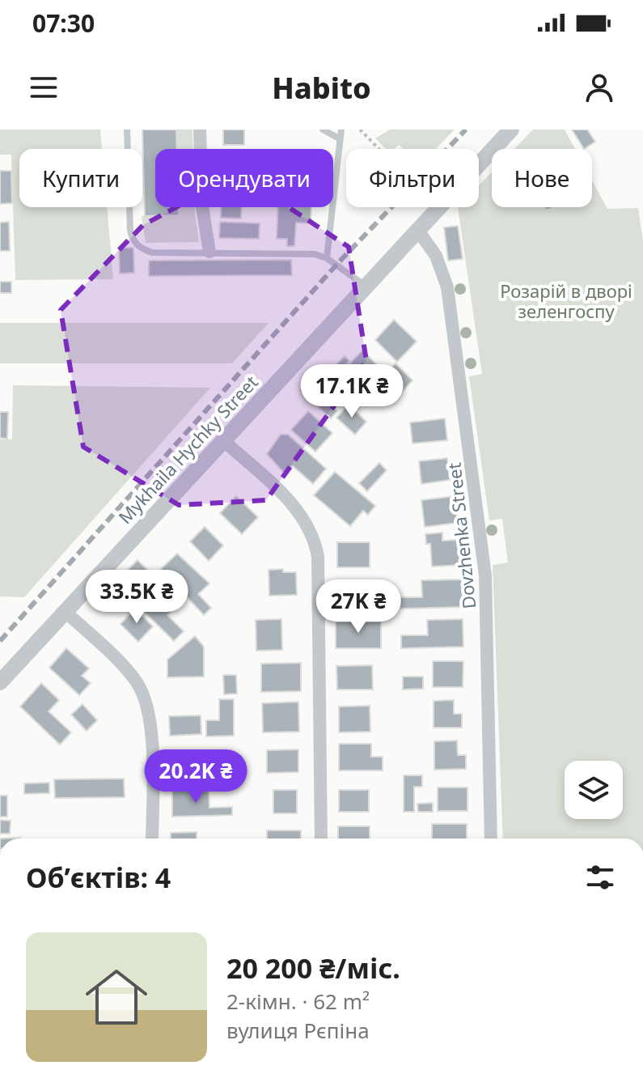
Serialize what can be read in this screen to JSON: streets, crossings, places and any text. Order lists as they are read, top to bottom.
{
  "streets": {
    "street": ["Mykhaila Hychky Street", "Dovzhenka Street"]
  },
  "crossings": [
    ["Mykhaila Hychky Street", "Dovzhenka Street"]
  ],
  "parks": ["Розарій в дворі зеленгоспу"],
  "page": {
    "status": "07:30",
    "header": "Habito",
    "chip": [
      "Купити",
      "Орендувати",
      "Фільтри",
      "Нове"
    ],
    "price": [
      "17.1K ₴",
      "33.5K ₴",
      "27K ₴",
      "20.2K ₴"
    ],
    "heading": "Об’єктів: 4",
    "list": [
      {
        "name": "20 200 ₴/міс.",
        "note": "2-кімн. · 62 m² · вулиця Рєпіна"
      }
    ]
  }
}
